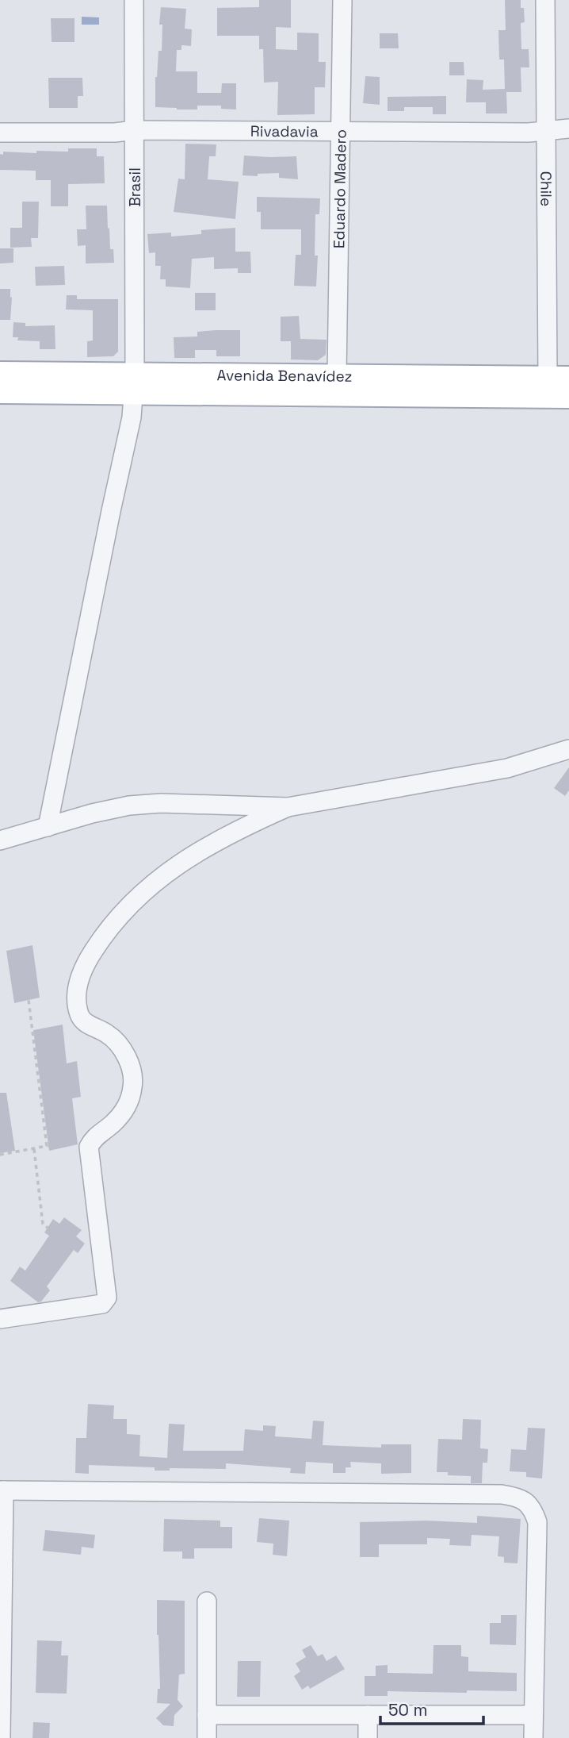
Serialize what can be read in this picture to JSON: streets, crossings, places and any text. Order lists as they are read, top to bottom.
{
  "streets": {
    "main road": ["Avenida Benavídez"],
    "street": [
      "Rivadavia",
      "Brasil",
      "Eduardo Madero",
      "Chile"
    ]
  },
  "crossings": [
    ["Rivadavia", "Brasil"],
    ["Rivadavia", "Eduardo Madero"],
    ["Rivadavia", "Chile"],
    ["Brasil", "Avenida Benavídez"],
    ["Eduardo Madero", "Avenida Benavídez"],
    ["Chile", "Avenida Benavídez"]
  ],
  "scale_bar": "50 m"
}
